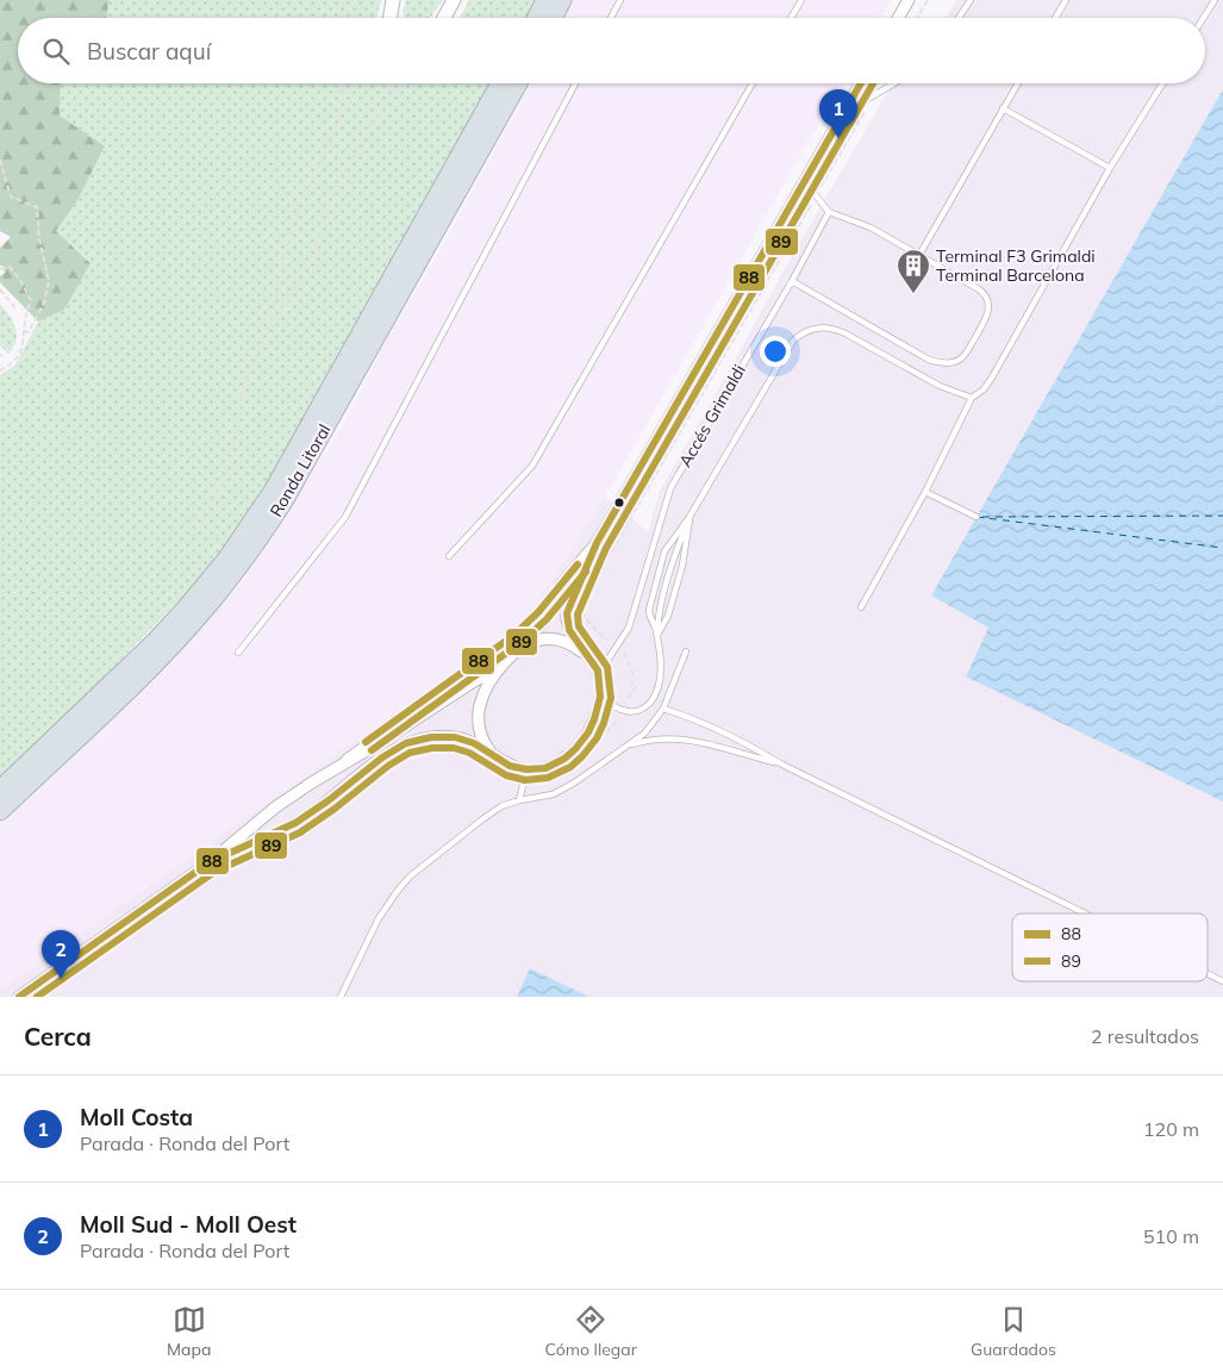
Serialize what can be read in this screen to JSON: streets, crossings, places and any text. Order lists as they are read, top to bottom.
{
  "streets": {
    "highway": ["Ronda Litoral"],
    "lane": ["Accés Grimaldi"]
  },
  "places": {
    "building": ["Terminal F3 Grimaldi Terminal Barcelona"]
  },
  "lines": ["transit line 88", "transit line 89"],
  "legend": ["88", "89"],
  "page": {
    "search": "Buscar aquí",
    "pins": ["1", "2"],
    "heading": ["Cerca", "2 resultados"],
    "list": [
      {
        "mark": "1",
        "name": "Moll Costa",
        "note": "Parada · Ronda del Port",
        "value": "120 m"
      },
      {
        "mark": "2",
        "name": "Moll Sud - Moll Oest",
        "note": "Parada · Ronda del Port",
        "value": "510 m"
      }
    ],
    "nav": ["Mapa", "Cómo llegar", "Guardados"]
  }
}
